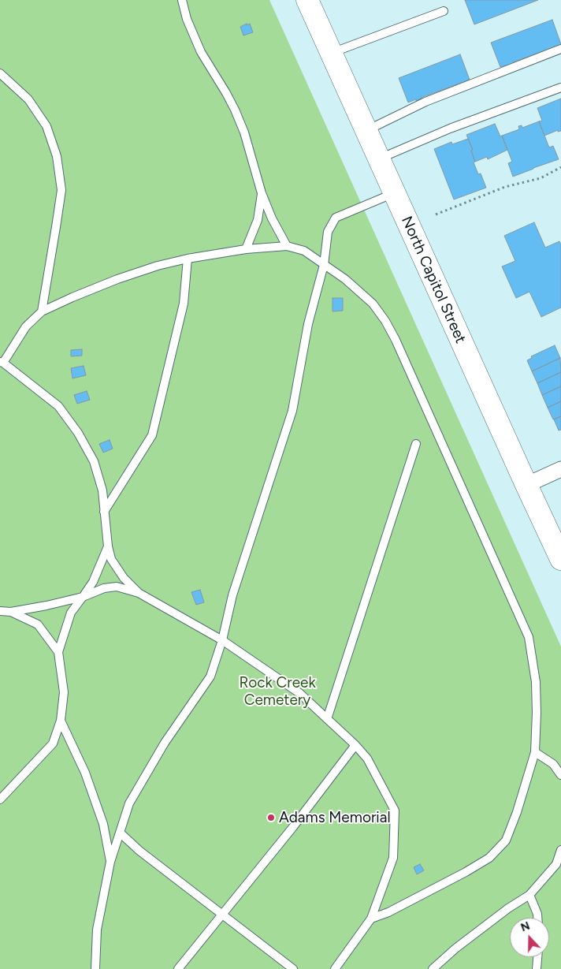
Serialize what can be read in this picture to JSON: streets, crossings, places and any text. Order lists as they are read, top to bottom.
{
  "streets": {
    "main road": ["North Capitol Street"]
  },
  "parks": ["Rock Creek Cemetery"],
  "places": ["Adams Memorial"],
  "north": "top"
}
